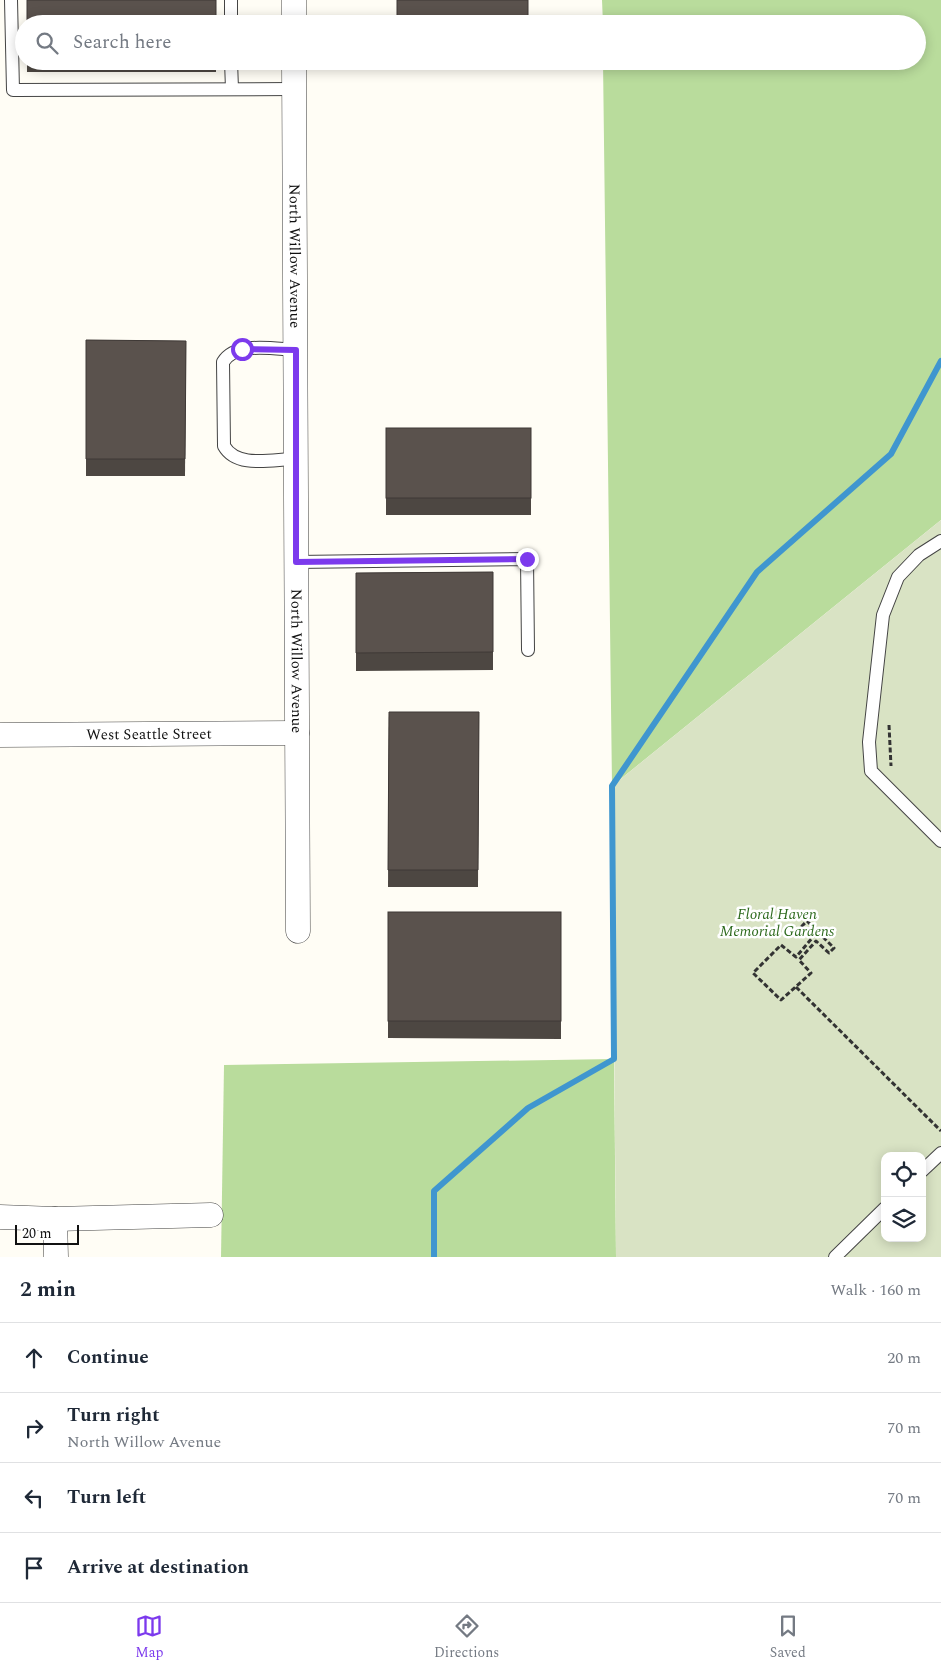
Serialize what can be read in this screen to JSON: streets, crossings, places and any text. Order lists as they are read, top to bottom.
{
  "streets": {
    "street": ["North Willow Avenue", "West Seattle Street"]
  },
  "crossings": [
    ["North Willow Avenue", "West Seattle Street"]
  ],
  "parks": ["Floral Haven Memorial Gardens"],
  "scale_bar": "20 m",
  "page": {
    "search": "Search here",
    "scale": "20 m",
    "heading": ["2 min", "Walk · 160 m"],
    "list": [
      ["Continue", "20 m"],
      ["Turn right", "North Willow Avenue", "70 m"],
      ["Turn left", "70 m"],
      "Arrive at destination"
    ],
    "nav": ["Map", "Directions", "Saved"]
  }
}
